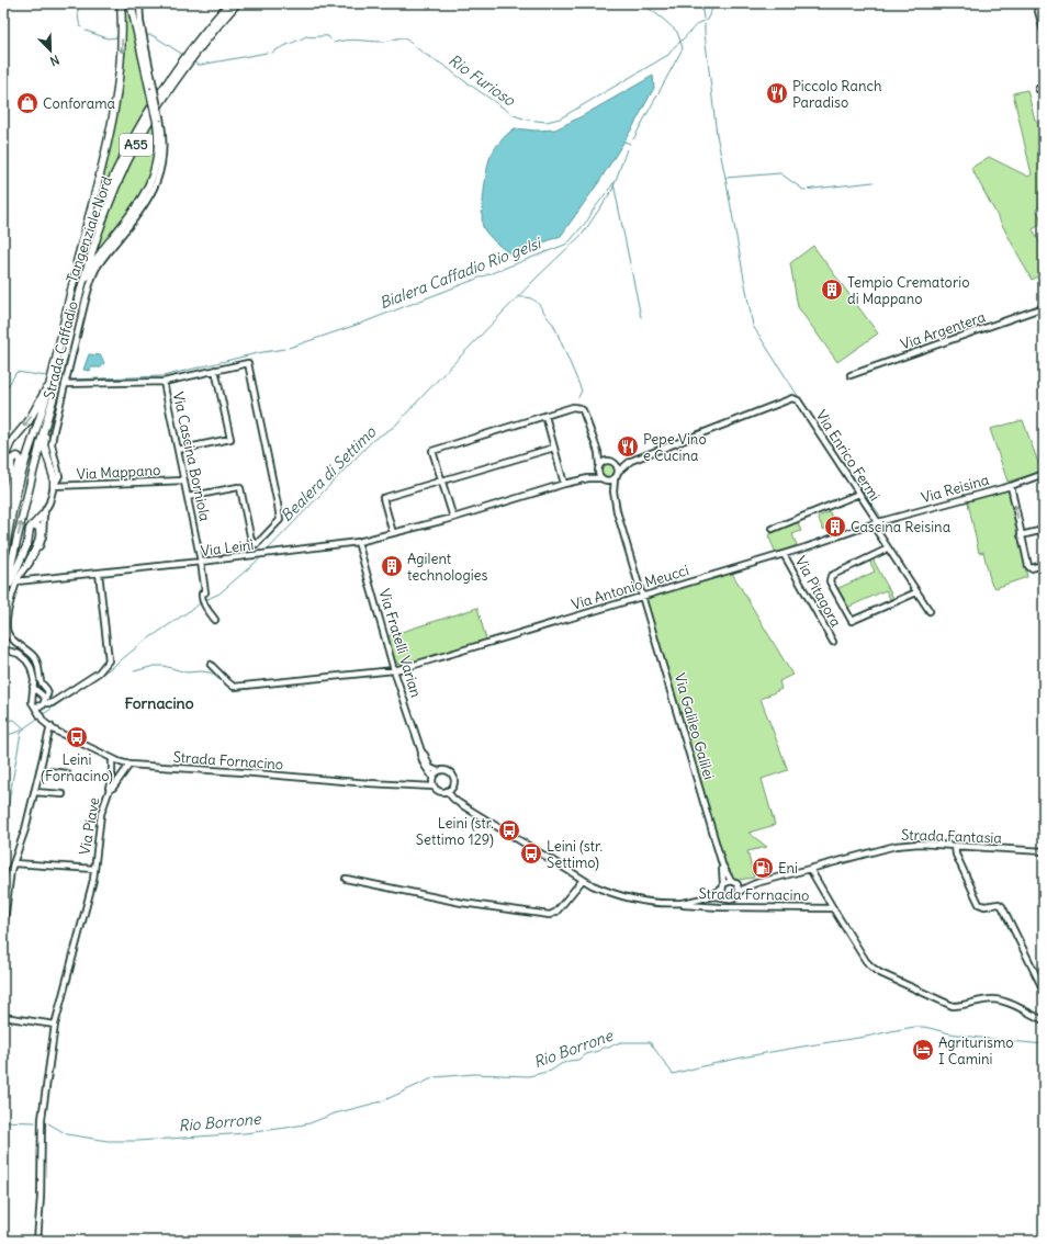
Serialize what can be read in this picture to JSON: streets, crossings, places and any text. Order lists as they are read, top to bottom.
{
  "streets": {
    "highway": ["A55", "Tangenziale Nord"],
    "street": [
      "Via Argentera",
      "Strada Caffadio",
      "Via Enrico Fermi",
      "Via Cascina Borniola",
      "Via Mappano",
      "Via Reisina",
      "Via Leinì",
      "Via Antonio Meucci",
      "Via Pitagora",
      "Via Fratelli Varian",
      "Via Galileo Galilei",
      "Strada Fornacino",
      "Via Piave",
      "Strada Fantasia"
    ]
  },
  "crossings": [
    ["A55", "Tangenziale Nord"],
    ["A55", "Strada Caffadio"],
    ["Strada Caffadio", "Via Cascina Borniola"],
    ["Strada Caffadio", "Via Mappano"],
    ["Strada Caffadio", "Via Leinì"],
    ["Strada Caffadio", "Strada Fornacino"],
    ["Via Enrico Fermi", "Via Reisina"],
    ["Via Enrico Fermi", "Via Antonio Meucci"],
    ["Via Cascina Borniola", "Via Mappano"],
    ["Via Cascina Borniola", "Via Leinì"],
    ["Via Reisina", "Via Antonio Meucci"],
    ["Via Leinì", "Via Fratelli Varian"],
    ["Via Antonio Meucci", "Via Pitagora"],
    ["Via Antonio Meucci", "Via Fratelli Varian"],
    ["Via Antonio Meucci", "Via Galileo Galilei"],
    ["Via Fratelli Varian", "Strada Fornacino"],
    ["Via Galileo Galilei", "Strada Fornacino"],
    ["Strada Fornacino", "Via Piave"],
    ["Strada Fornacino", "Strada Fantasia"]
  ],
  "districts": ["Fornacino"],
  "water": [
    "Rio Furioso",
    "Bialera Caffadio Rio gelsi",
    "Bealera di Settimo",
    "Rio Borrone"
  ],
  "places": {
    "restaurant": ["Piccolo Ranch Paradiso", "Pepe Vino e Cucina"],
    "shop": ["Conforama"],
    "building": ["Tempio Crematorio di Mappano", "Cascina Reisina", "Agilent technologies"],
    "bus stop": ["Leini (Fornacino)", "Leini (str. Settimo 129)", "Leini (str. Settimo)"],
    "fuel station": ["Eni"],
    "hotel": ["Agriturismo I Camini"]
  },
  "north": "bottom right"
}
